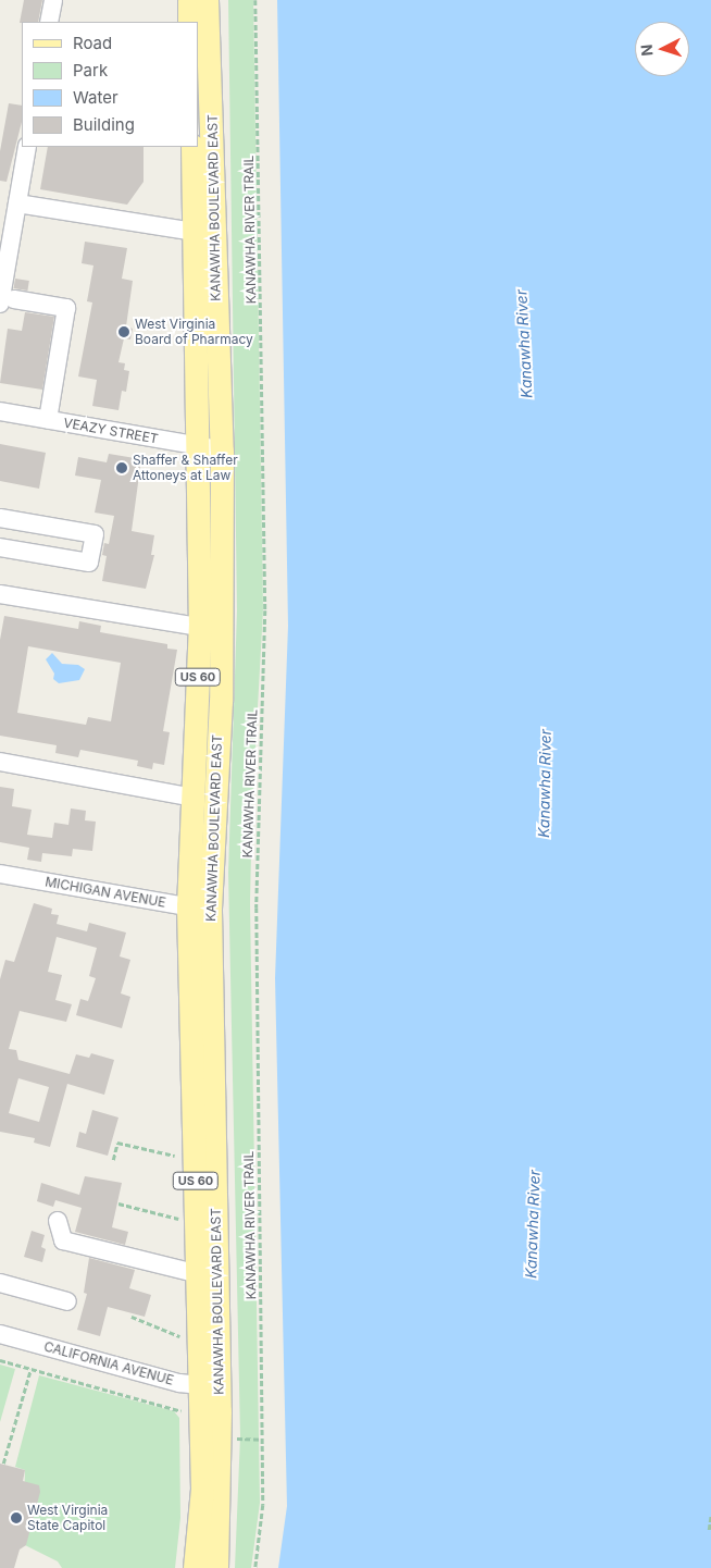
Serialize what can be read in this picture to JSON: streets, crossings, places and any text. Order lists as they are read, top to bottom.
{
  "streets": {
    "main road": ["KANAWHA BOULEVARD EAST", "US 60"],
    "street": ["VEAZY STREET", "MICHIGAN AVENUE", "CALIFORNIA AVENUE"],
    "path": ["KANAWHA RIVER TRAIL"]
  },
  "crossings": [
    ["KANAWHA BOULEVARD EAST", "VEAZY STREET"],
    ["KANAWHA BOULEVARD EAST", "MICHIGAN AVENUE"],
    ["KANAWHA BOULEVARD EAST", "CALIFORNIA AVENUE"]
  ],
  "water": ["Kanawha River"],
  "places": ["West Virginia Board of Pharmacy", "Shaffer & Shaffer Attoneys at Law", "West Virginia State Capitol"],
  "legend": [
    "Road",
    "Park",
    "Water",
    "Building"
  ],
  "north": "left"
}
